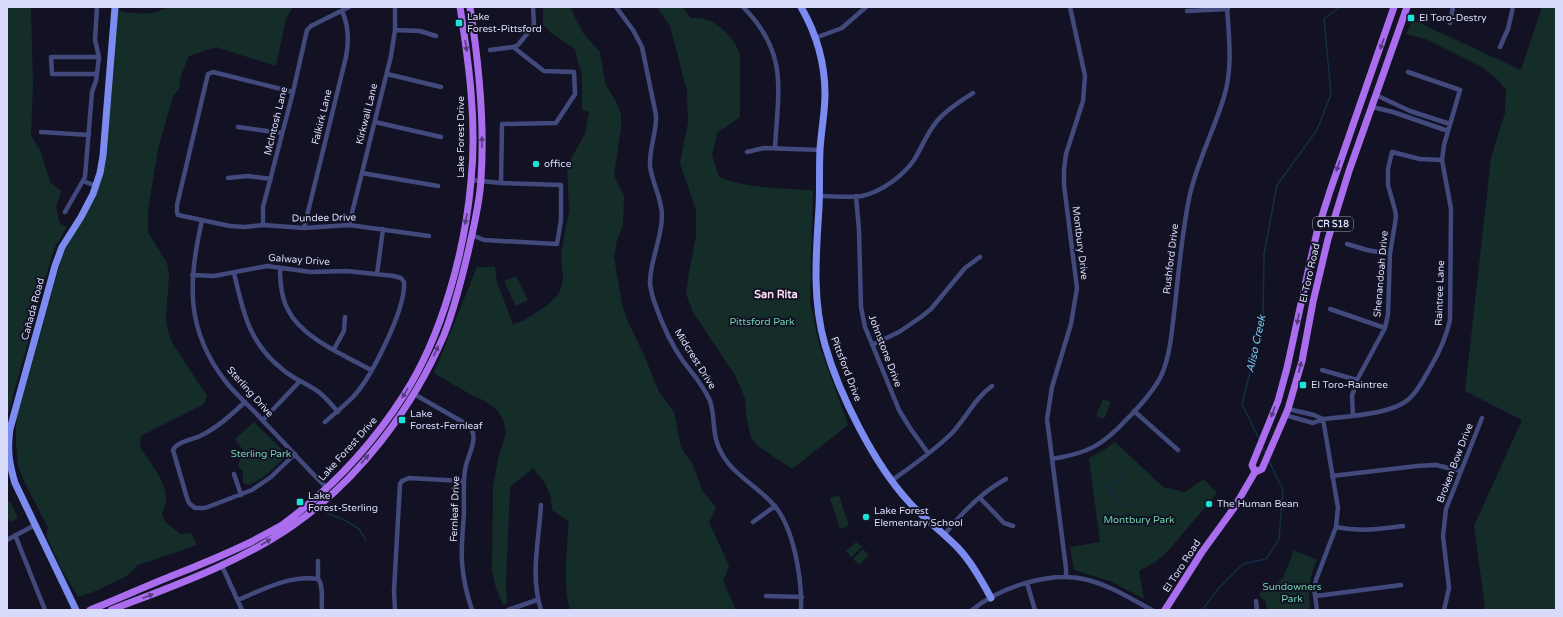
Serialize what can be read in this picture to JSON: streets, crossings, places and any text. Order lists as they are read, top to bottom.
{
  "streets": {
    "main road": ["Lake Forest Drive", "CR S18", "El Toro Road"],
    "street": [
      "Kirkwall Lane",
      "Falkirk Lane",
      "McIntosh Lane",
      "Dundee Drive",
      "Montbury Drive",
      "Rushford Drive",
      "Galway Drive",
      "Shenandoah Drive",
      "Raintree Lane",
      "Cañada Road",
      "Johnstone Drive",
      "Midcrest Drive",
      "Pittsford Drive",
      "Sterling Drive",
      "Broken Bow Drive",
      "Fernleaf Drive"
    ]
  },
  "crossings": [
    ["Kirkwall Lane", "Dundee Drive"],
    ["Falkirk Lane", "McIntosh Lane"],
    ["Falkirk Lane", "Dundee Drive"],
    ["McIntosh Lane", "Dundee Drive"],
    ["Lake Forest Drive", "Sterling Drive"],
    ["Lake Forest Drive", "Fernleaf Drive"],
    ["Dundee Drive", "Sterling Drive"],
    ["Montbury Drive", "Rushford Drive"],
    ["Galway Drive", "Sterling Drive"],
    ["El Toro Road", "Raintree Lane"],
    ["Shenandoah Drive", "Raintree Lane"]
  ],
  "districts": ["San Rita"],
  "water": ["Aliso Creek"],
  "parks": [
    "Pittsford Park",
    "Sterling Park",
    "Montbury Park",
    "Sundowners Park"
  ],
  "places": {
    "transit": [
      "El Toro-Destry",
      "Lake Forest-Pittsford",
      "El Toro-Raintree",
      "Lake Forest-Fernleaf",
      "Lake Forest-Sterling"
    ],
    "other": ["office", "The Human Bean", "Lake Forest Elementary School"]
  }
}
